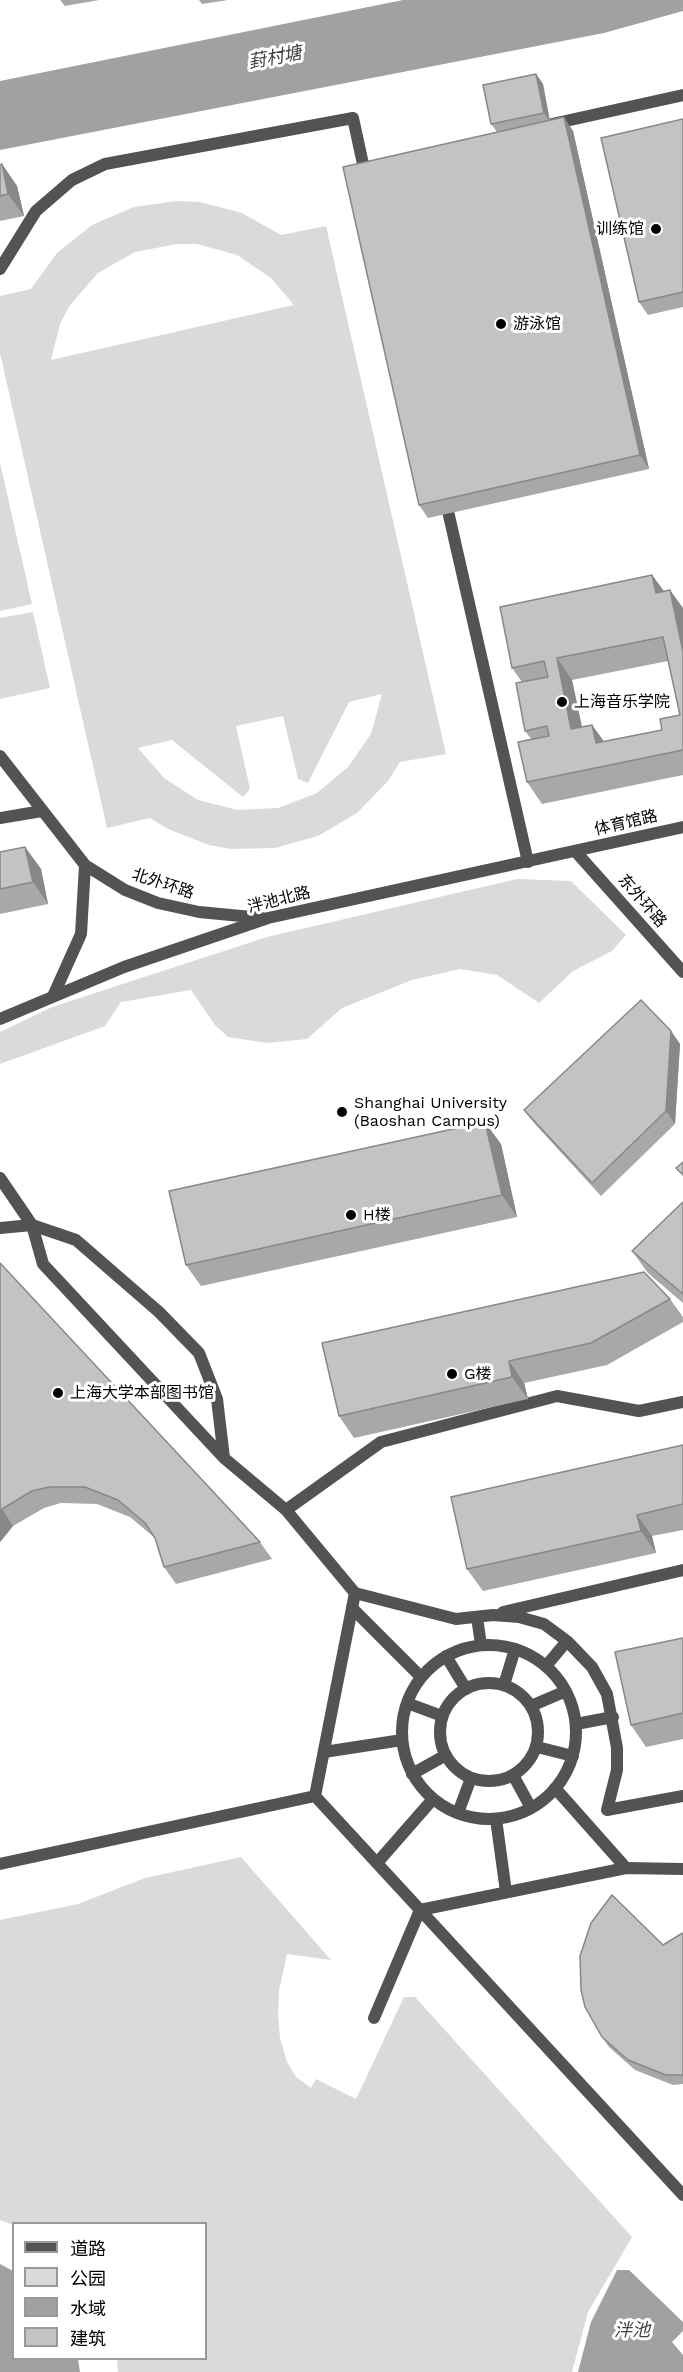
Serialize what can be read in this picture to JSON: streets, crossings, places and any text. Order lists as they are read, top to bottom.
{
  "streets": {
    "street": [
      "体育馆路",
      "北外环路",
      "泮池北路",
      "东外环路"
    ]
  },
  "crossings": [
    ["体育馆路", "泮池北路"],
    ["体育馆路", "东外环路"],
    ["北外环路", "泮池北路"],
    ["泮池北路", "东外环路"]
  ],
  "water": ["葑村塘", "泮池"],
  "places": [
    "训练馆",
    "游泳馆",
    "上海音乐学院",
    "Shanghai University (Baoshan Campus)",
    "H楼",
    "G楼",
    "上海大学本部图书馆"
  ],
  "legend": [
    "道路",
    "公园",
    "水域",
    "建筑"
  ]
}
